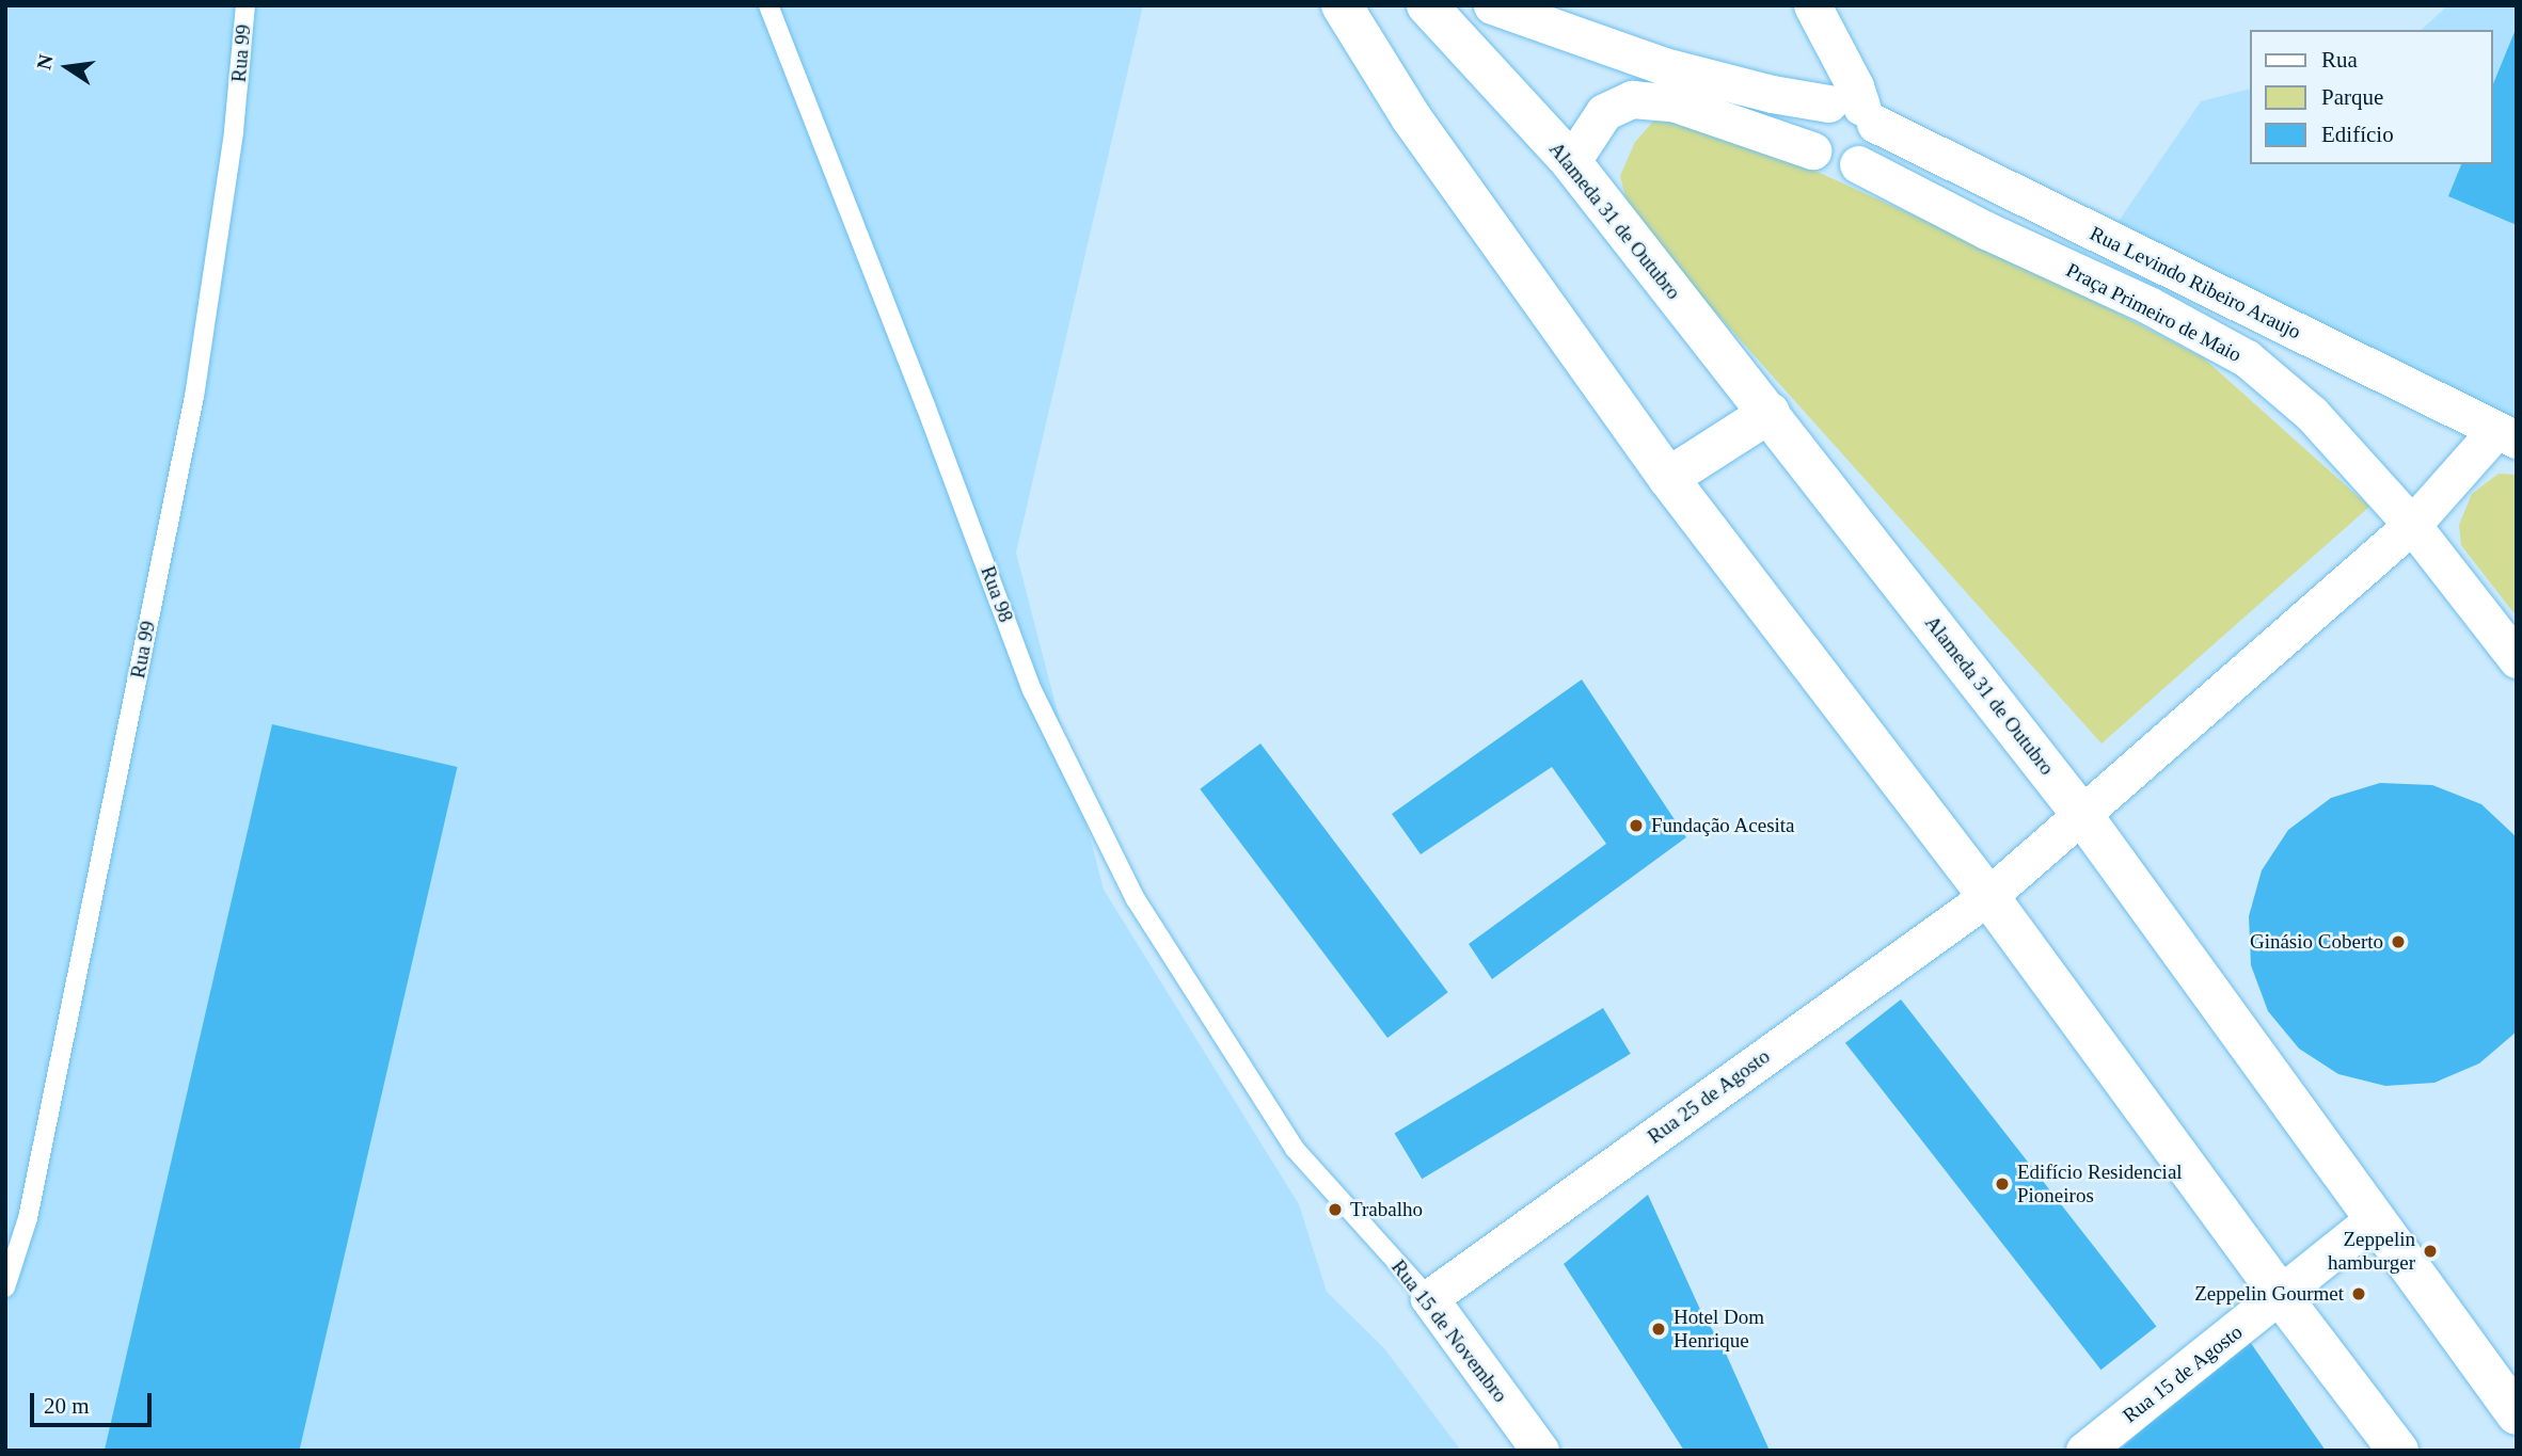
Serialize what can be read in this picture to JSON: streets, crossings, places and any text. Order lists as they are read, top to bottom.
{
  "streets": {
    "main road": ["Alameda 31 de Outubro"],
    "street": [
      "Rua Levindo Ribeiro Araujo",
      "Praça Primeiro de Maio",
      "Rua 25 de Agosto",
      "Rua 15 de Novembro",
      "Rua 15 de Agosto"
    ],
    "lane": ["Rua 99", "Rua 98"]
  },
  "crossings": [
    ["Alameda 31 de Outubro", "Rua 25 de Agosto"],
    ["Alameda 31 de Outubro", "Rua 15 de Agosto"],
    ["Rua Levindo Ribeiro Araujo", "Praça Primeiro de Maio"],
    ["Rua Levindo Ribeiro Araujo", "Rua 25 de Agosto"],
    ["Praça Primeiro de Maio", "Rua 25 de Agosto"],
    ["Rua 98", "Rua 15 de Novembro"],
    ["Rua 25 de Agosto", "Rua 15 de Novembro"]
  ],
  "places": [
    "Fundação Acesita",
    "Ginásio Coberto",
    "Edifício Residencial Pioneiros",
    "Trabalho",
    "Zeppelin hamburger",
    "Zeppelin Gourmet",
    "Hotel Dom Henrique"
  ],
  "legend": ["Rua", "Parque", "Edifício"],
  "scale_bar": "20 m",
  "north": "left"
}
